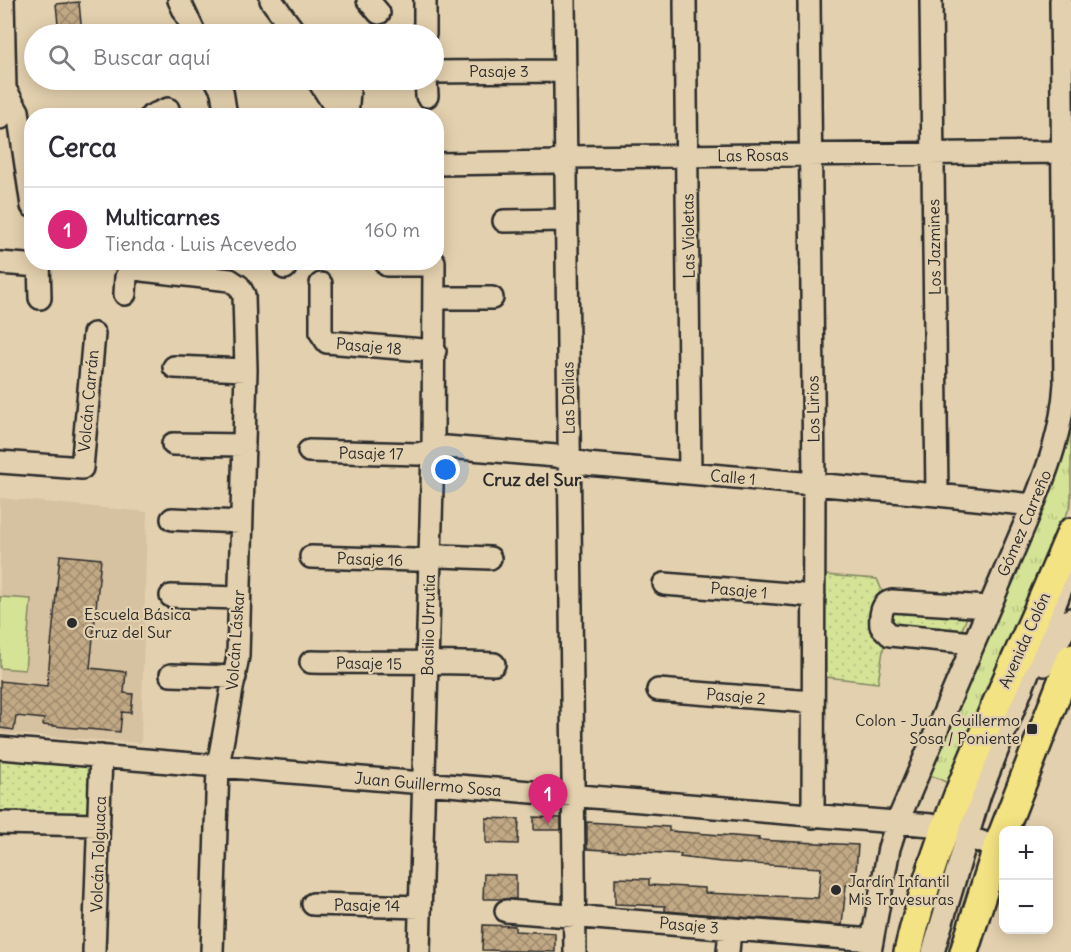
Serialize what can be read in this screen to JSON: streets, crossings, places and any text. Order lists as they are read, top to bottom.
{
  "streets": {
    "main road": ["Avenida Colón"],
    "street": [
      "Pasaje 3",
      "Las Rosas",
      "Las Violetas",
      "Los Jazmines",
      "Pasaje 18",
      "Las Dalias",
      "Volcán Carrán",
      "Los Lirios",
      "Pasaje 17",
      "Calle 1",
      "Gómez Carreño",
      "Pasaje 16",
      "Pasaje 1",
      "Basilio Urrutia",
      "Volcán Láskar",
      "Pasaje 15",
      "Pasaje 2",
      "Juan Guillermo Sosa",
      "Volcán Tolguaca",
      "Pasaje 14"
    ]
  },
  "crossings": [
    ["Pasaje 3", "Las Dalias"],
    ["Pasaje 3", "Gómez Carreño"],
    ["Las Rosas", "Las Violetas"],
    ["Las Rosas", "Los Jazmines"],
    ["Las Rosas", "Las Dalias"],
    ["Las Rosas", "Los Lirios"],
    ["Las Rosas", "Gómez Carreño"],
    ["Las Violetas", "Calle 1"],
    ["Los Jazmines", "Calle 1"],
    ["Pasaje 18", "Basilio Urrutia"],
    ["Las Dalias", "Calle 1"],
    ["Las Dalias", "Juan Guillermo Sosa"],
    ["Los Lirios", "Calle 1"],
    ["Los Lirios", "Pasaje 1"],
    ["Los Lirios", "Pasaje 2"],
    ["Los Lirios", "Juan Guillermo Sosa"],
    ["Pasaje 17", "Calle 1"],
    ["Pasaje 17", "Basilio Urrutia"],
    ["Calle 1", "Gómez Carreño"],
    ["Calle 1", "Basilio Urrutia"],
    ["Gómez Carreño", "Juan Guillermo Sosa"],
    ["Pasaje 16", "Basilio Urrutia"],
    ["Basilio Urrutia", "Pasaje 15"],
    ["Basilio Urrutia", "Juan Guillermo Sosa"],
    ["Basilio Urrutia", "Pasaje 14"],
    ["Volcán Láskar", "Juan Guillermo Sosa"],
    ["Avenida Colón", "Juan Guillermo Sosa"],
    ["Juan Guillermo Sosa", "Volcán Tolguaca"]
  ],
  "districts": ["Cruz del Sur"],
  "places": {
    "other": ["Escuela Básica Cruz del Sur", "Jardín Infantil Mis Travesuras"],
    "transit": ["Colon - Juan Guillermo Sosa / Poniente"]
  },
  "page": {
    "search": "Buscar aquí",
    "heading": "Cerca",
    "list": [
      {
        "mark": "1",
        "name": "Multicarnes",
        "note": "Tienda · Luis Acevedo",
        "value": "160 m"
      }
    ],
    "pins": "1",
    "map_buttons": ["+", "−"]
  }
}
